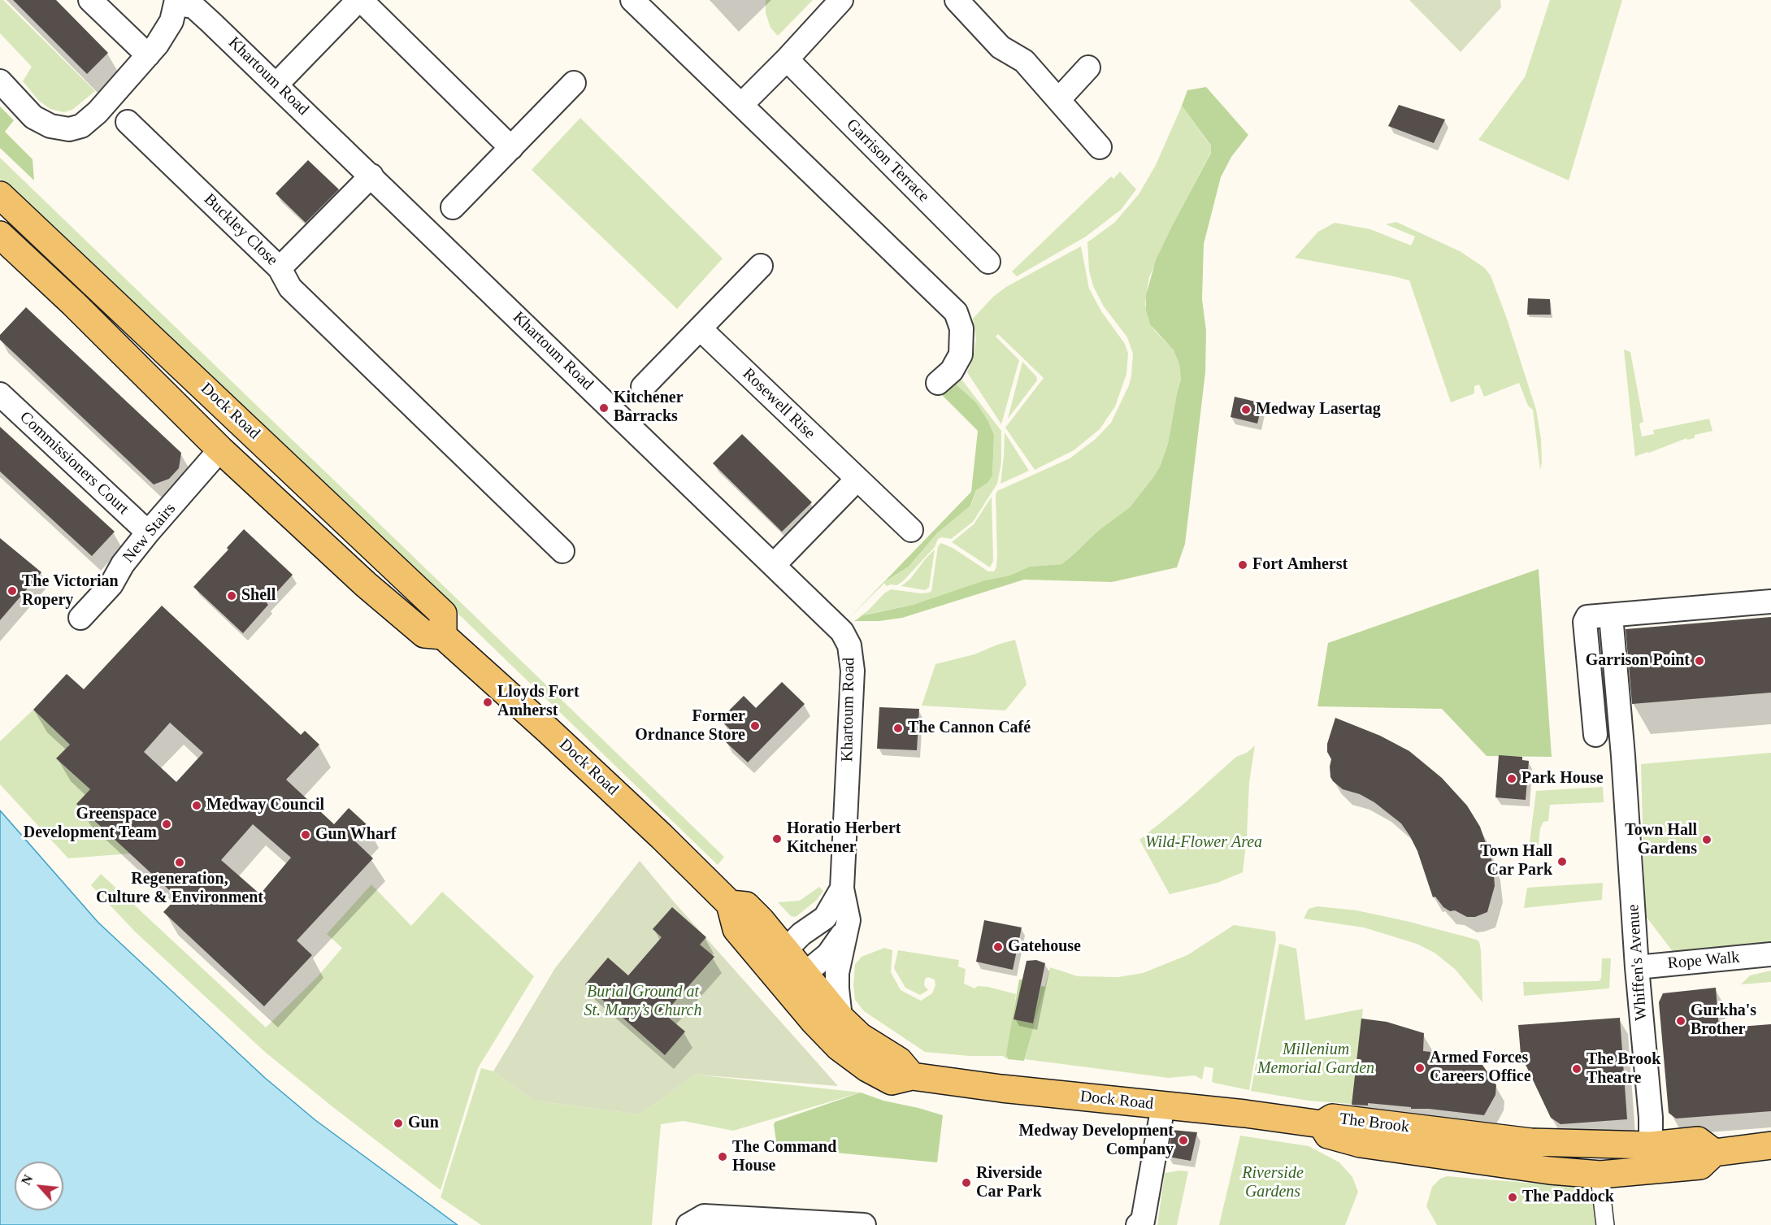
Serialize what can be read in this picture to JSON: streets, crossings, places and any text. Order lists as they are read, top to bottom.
{
  "streets": {
    "main road": ["Dock Road", "The Brook"],
    "street": [
      "Khartoum Road",
      "Garrison Terrace",
      "Buckley Close",
      "Rosewell Rise",
      "Commissioners Court",
      "New Stairs",
      "Rope Walk",
      "Whiffen's Avenue"
    ]
  },
  "crossings": [
    ["Khartoum Road", "Buckley Close"],
    ["Khartoum Road", "Dock Road"],
    ["Dock Road", "New Stairs"],
    ["Dock Road", "The Brook"],
    ["Commissioners Court", "New Stairs"],
    ["Rope Walk", "Whiffen's Avenue"],
    ["Whiffen's Avenue", "The Brook"]
  ],
  "parks": [
    "Wild-Flower Area",
    "Burial Ground at St. Mary’s Church",
    "Millenium Memorial Garden",
    "Riverside Gardens"
  ],
  "places": [
    "Kitchener Barracks",
    "Medway Lasertag",
    "Fort Amherst",
    "The Victorian Ropery",
    "Shell",
    "Garrison Point",
    "Lloyds Fort Amherst",
    "Former Ordnance Store",
    "The Cannon Café",
    "Park House",
    "Medway Council",
    "Greenspace Development Team",
    "Gun Wharf",
    "Horatio Herbert Kitchener",
    "Town Hall Gardens",
    "Town Hall Car Park",
    "Regeneration, Culture & Environment",
    "Gatehouse",
    "Gurkha's Brother",
    "Armed Forces Careers Office",
    "The Brook Theatre",
    "Gun",
    "Medway Development Company",
    "The Command House",
    "Riverside Car Park",
    "The Paddock"
  ],
  "north": "top left"
}
